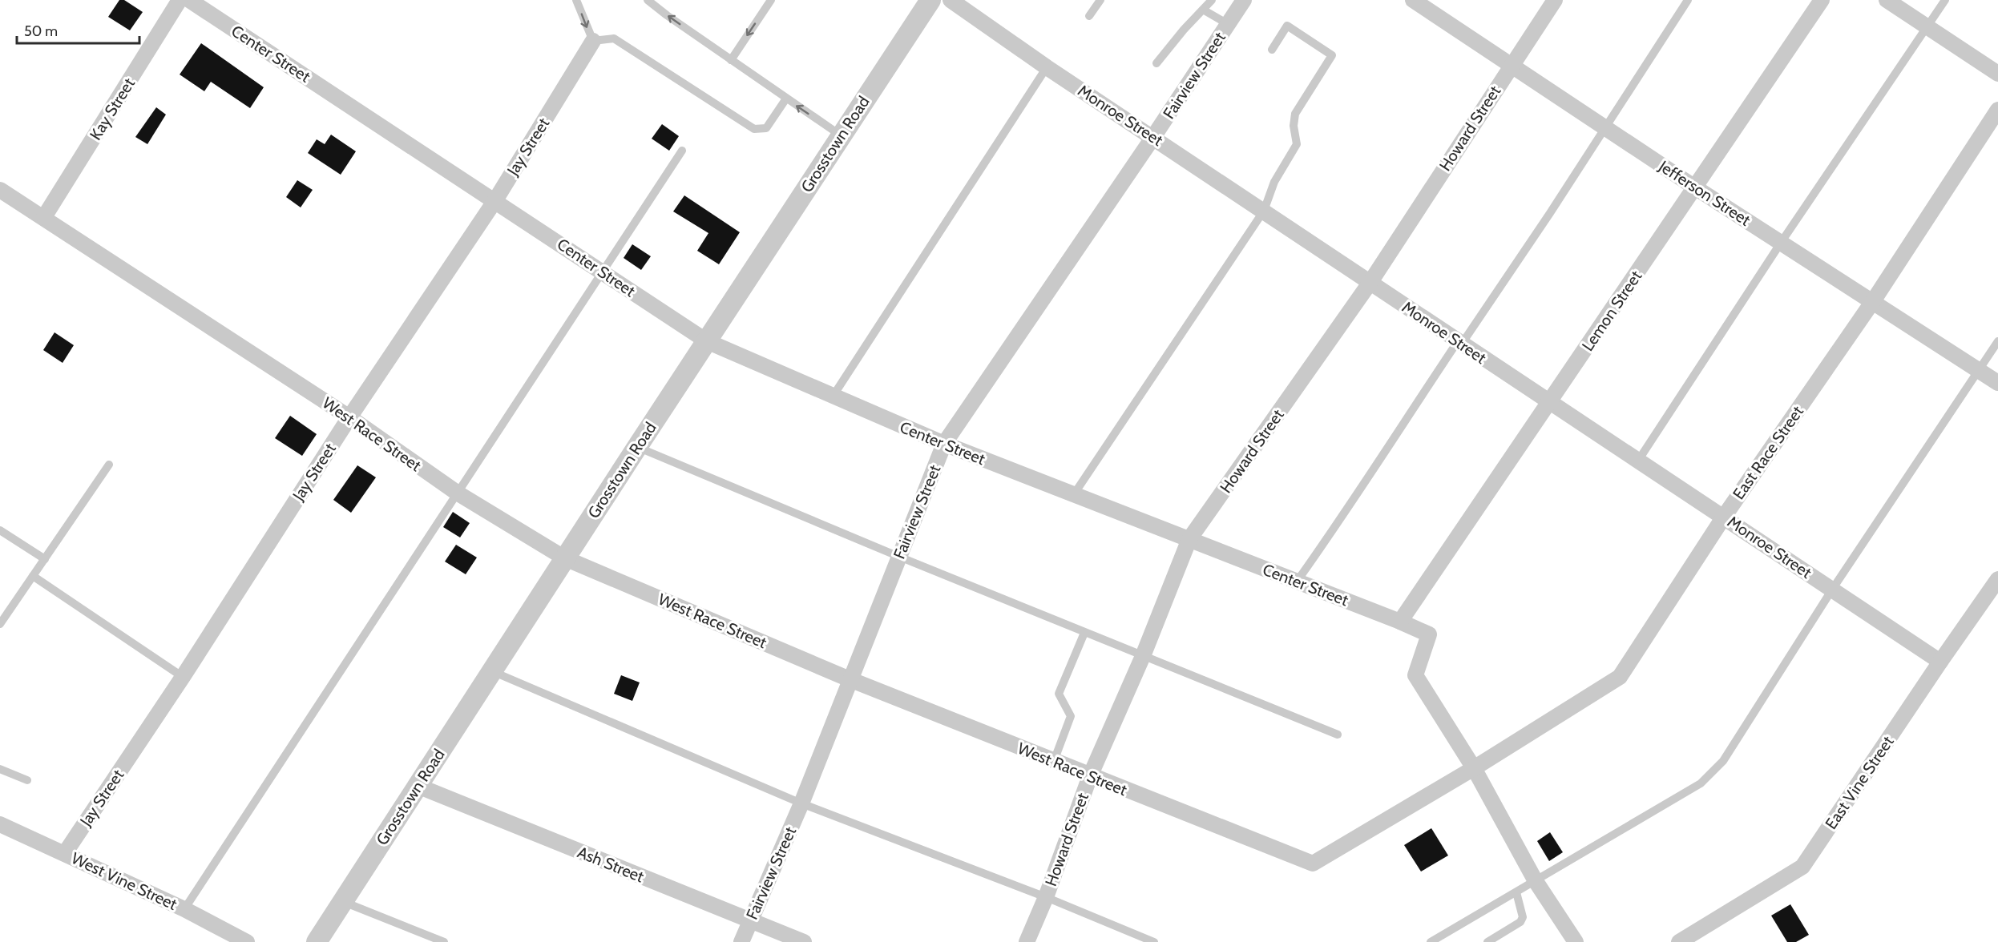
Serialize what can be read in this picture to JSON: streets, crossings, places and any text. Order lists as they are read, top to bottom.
{
  "streets": {
    "street": [
      "Center Street",
      "Fairview Street",
      "Kay Street",
      "Monroe Street",
      "Howard Street",
      "Grosstown Road",
      "Jay Street",
      "Jefferson Street",
      "Lemon Street",
      "West Race Street",
      "East Race Street",
      "East Vine Street",
      "Ash Street",
      "West Vine Street"
    ]
  },
  "crossings": [
    ["Center Street", "Fairview Street"],
    ["Center Street", "Howard Street"],
    ["Center Street", "Grosstown Road"],
    ["Center Street", "Jay Street"],
    ["Center Street", "Lemon Street"],
    ["Center Street", "West Race Street"],
    ["Center Street", "East Race Street"],
    ["Fairview Street", "Monroe Street"],
    ["Fairview Street", "West Race Street"],
    ["Fairview Street", "Ash Street"],
    ["Kay Street", "West Race Street"],
    ["Monroe Street", "Howard Street"],
    ["Monroe Street", "Lemon Street"],
    ["Monroe Street", "East Race Street"],
    ["Monroe Street", "East Vine Street"],
    ["Howard Street", "Jefferson Street"],
    ["Howard Street", "West Race Street"],
    ["Grosstown Road", "West Race Street"],
    ["Grosstown Road", "Ash Street"],
    ["Jay Street", "West Race Street"],
    ["Jay Street", "West Vine Street"],
    ["Jefferson Street", "Lemon Street"],
    ["Jefferson Street", "East Race Street"],
    ["West Race Street", "East Race Street"]
  ],
  "scale_bar": "50 m"
}
